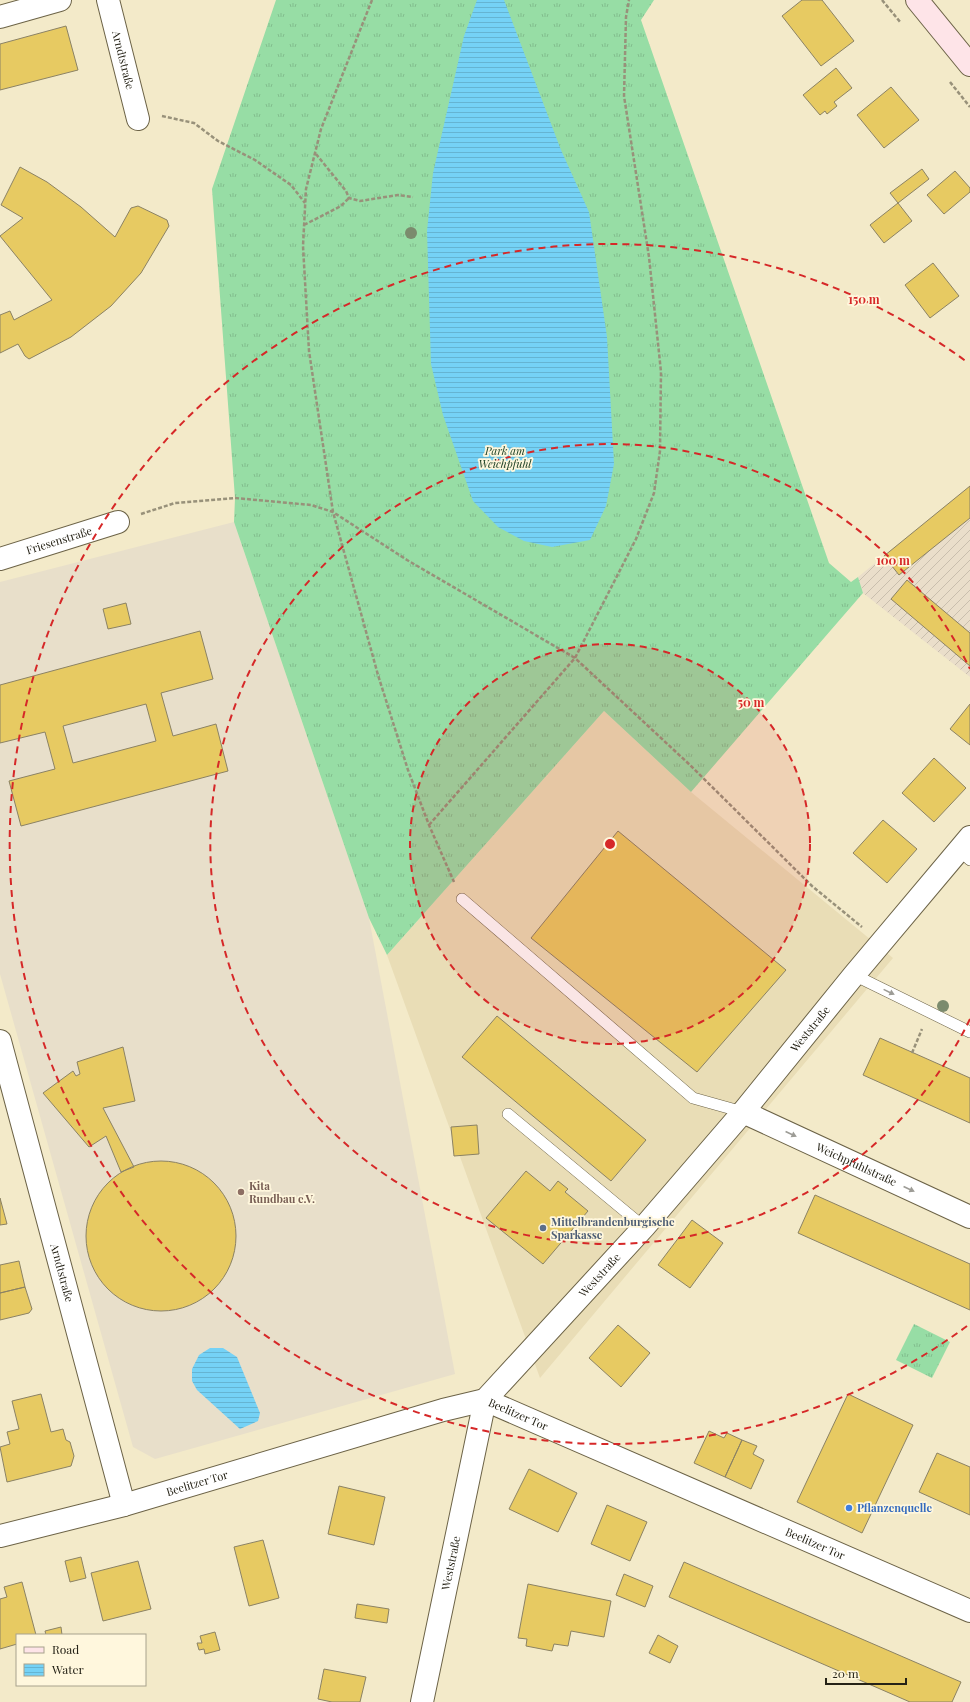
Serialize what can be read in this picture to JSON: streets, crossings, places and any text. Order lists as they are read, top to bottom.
{
  "streets": {
    "street": [
      "Arndtstraße",
      "Friesenstraße",
      "Weststraße",
      "Weichpfuhlstraße",
      "Beelitzer Tor"
    ]
  },
  "crossings": [
    ["Arndtstraße", "Beelitzer Tor"],
    ["Weststraße", "Weichpfuhlstraße"],
    ["Weststraße", "Beelitzer Tor"]
  ],
  "one_way": ["Weichpfuhlstraße"],
  "parks": ["Park am Weichpfuhl"],
  "places": ["Kita Rundbau e.V.", "Mittelbrandenburgische Sparkasse", "Pflanzenquelle"],
  "legend": ["Road", "Water"],
  "scale_bar": "20 m",
  "rings": ["150 m", "100 m", "50 m"]
}
